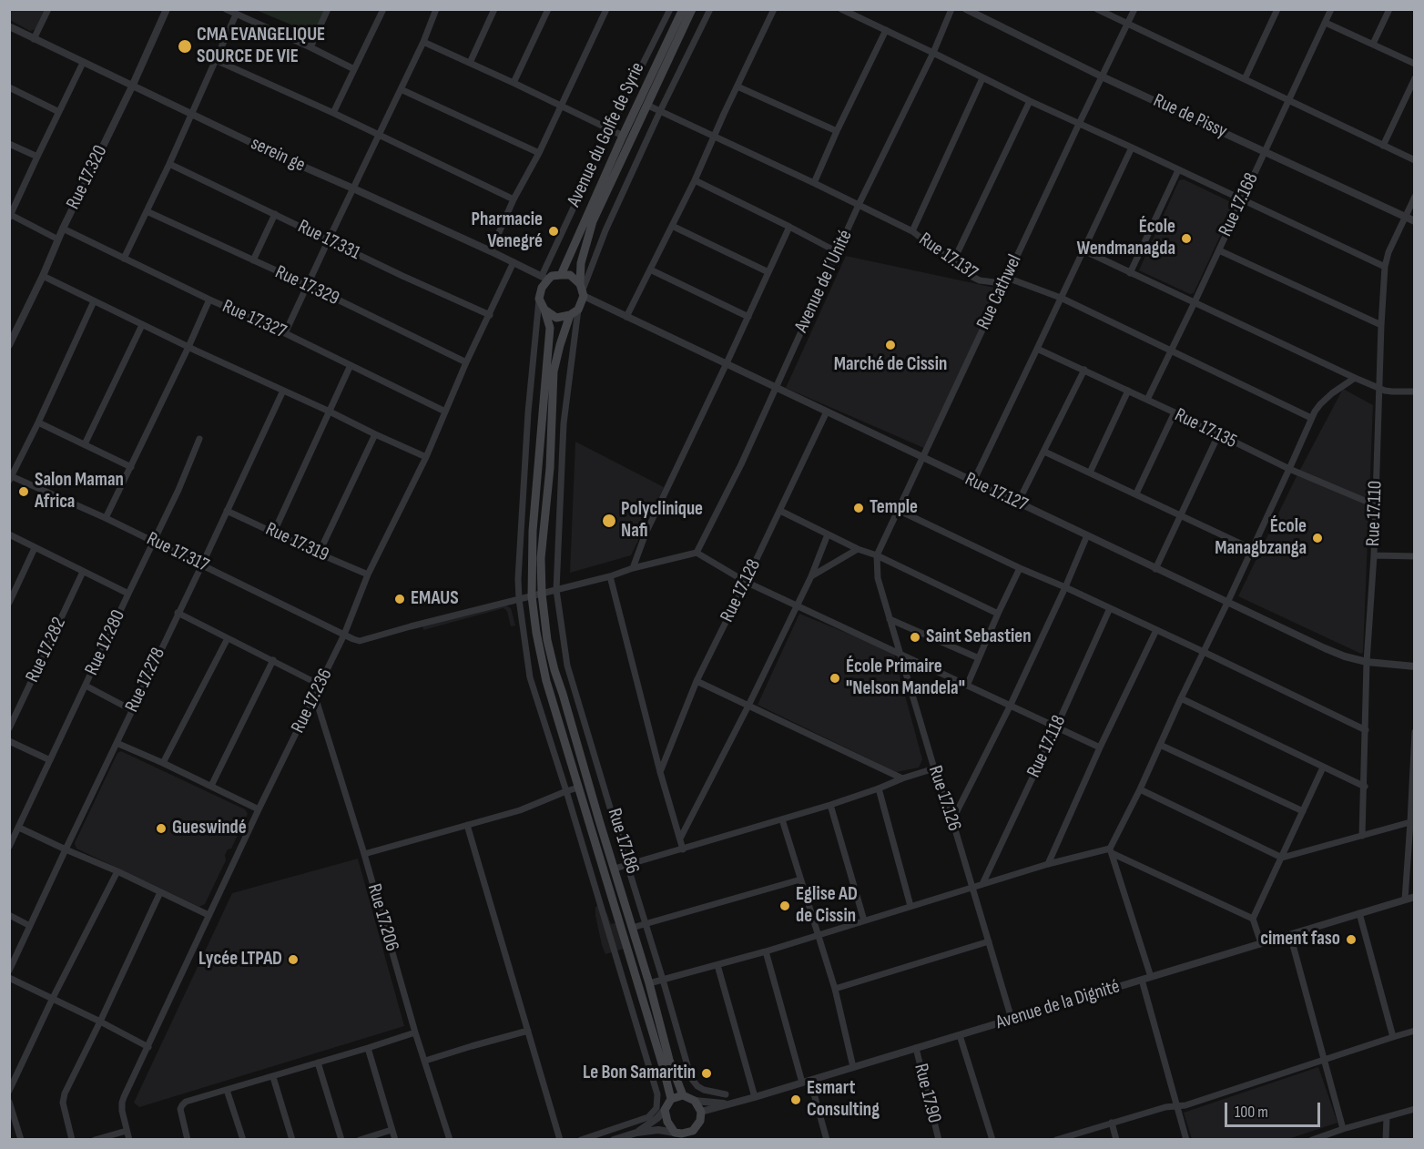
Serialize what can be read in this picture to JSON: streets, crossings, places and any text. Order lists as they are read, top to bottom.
{
  "streets": {
    "main road": ["Avenue du Golfe de Syrie", "Rue 17.186"],
    "street": [
      "Rue de Pissy",
      "serein ge",
      "Rue 17.320",
      "Rue 17.168",
      "Rue 17.331",
      "Rue 17.137",
      "Avenue de l´Unité",
      "Rue 17.329",
      "Rue Cathwel",
      "Rue 17.327",
      "Rue 17.135",
      "Rue 17.127",
      "Rue 17.110",
      "Rue 17.319",
      "Rue 17.317",
      "Rue 17.128",
      "Rue 17.280",
      "Rue 17.282",
      "Rue 17.278",
      "Rue 17.236",
      "Rue 17.118",
      "Rue 17.126",
      "Rue 17.206",
      "Avenue de la Dignité",
      "Rue 17.90"
    ]
  },
  "crossings": [
    ["Rue de Pissy", "Rue 17.168"],
    ["Rue de Pissy", "Rue Cathwel"],
    ["Rue de Pissy", "Rue 17.110"],
    ["Avenue du Golfe de Syrie", "serein ge"],
    ["Avenue du Golfe de Syrie", "Rue 17.127"],
    ["Avenue du Golfe de Syrie", "Rue 17.186"],
    ["serein ge", "Rue 17.320"],
    ["serein ge", "Rue 17.127"],
    ["serein ge", "Rue 17.236"],
    ["serein ge", "Rue 17.186"],
    ["Rue 17.320", "Rue 17.327"],
    ["Rue 17.168", "Rue 17.137"],
    ["Rue 17.168", "Rue 17.135"],
    ["Rue 17.331", "Rue 17.236"],
    ["Rue 17.137", "Avenue de l´Unité"],
    ["Rue 17.137", "Rue Cathwel"],
    ["Avenue de l´Unité", "Rue 17.127"],
    ["Avenue de l´Unité", "Rue 17.317"],
    ["Rue 17.329", "Rue 17.236"],
    ["Rue Cathwel", "Rue 17.127"],
    ["Rue Cathwel", "Rue 17.126"],
    ["Rue 17.327", "Rue 17.236"],
    ["Rue 17.135", "Rue 17.110"],
    ["Rue 17.127", "Rue 17.110"],
    ["Rue 17.127", "Rue 17.128"],
    ["Rue 17.127", "Rue 17.186"],
    ["Rue 17.319", "Rue 17.278"],
    ["Rue 17.319", "Rue 17.236"],
    ["Rue 17.317", "Rue 17.280"],
    ["Rue 17.317", "Rue 17.278"],
    ["Rue 17.317", "Rue 17.236"],
    ["Rue 17.317", "Rue 17.186"],
    ["Rue 17.236", "Rue 17.206"],
    ["Rue 17.126", "Avenue de la Dignité"],
    ["Rue 17.186", "Avenue de la Dignité"],
    ["Avenue de la Dignité", "Rue 17.90"]
  ],
  "places": [
    "CMA EVANGELIQUE SOURCE DE VIE",
    "Pharmacie Venegré",
    "École Wendmanagda",
    "Marché de Cissin",
    "Salon Maman Africa",
    "Temple",
    "Polyclinique Nafi",
    "École Managbzanga",
    "EMAUS",
    "Saint Sebastien",
    "École Primaire \"Nelson Mandela\"",
    "Gueswindé",
    "Eglise AD de Cissin",
    "ciment faso",
    "Lycée LTPAD",
    "Le Bon Samaritin",
    "Esmart Consulting"
  ],
  "scale_bar": "100 m"
}
